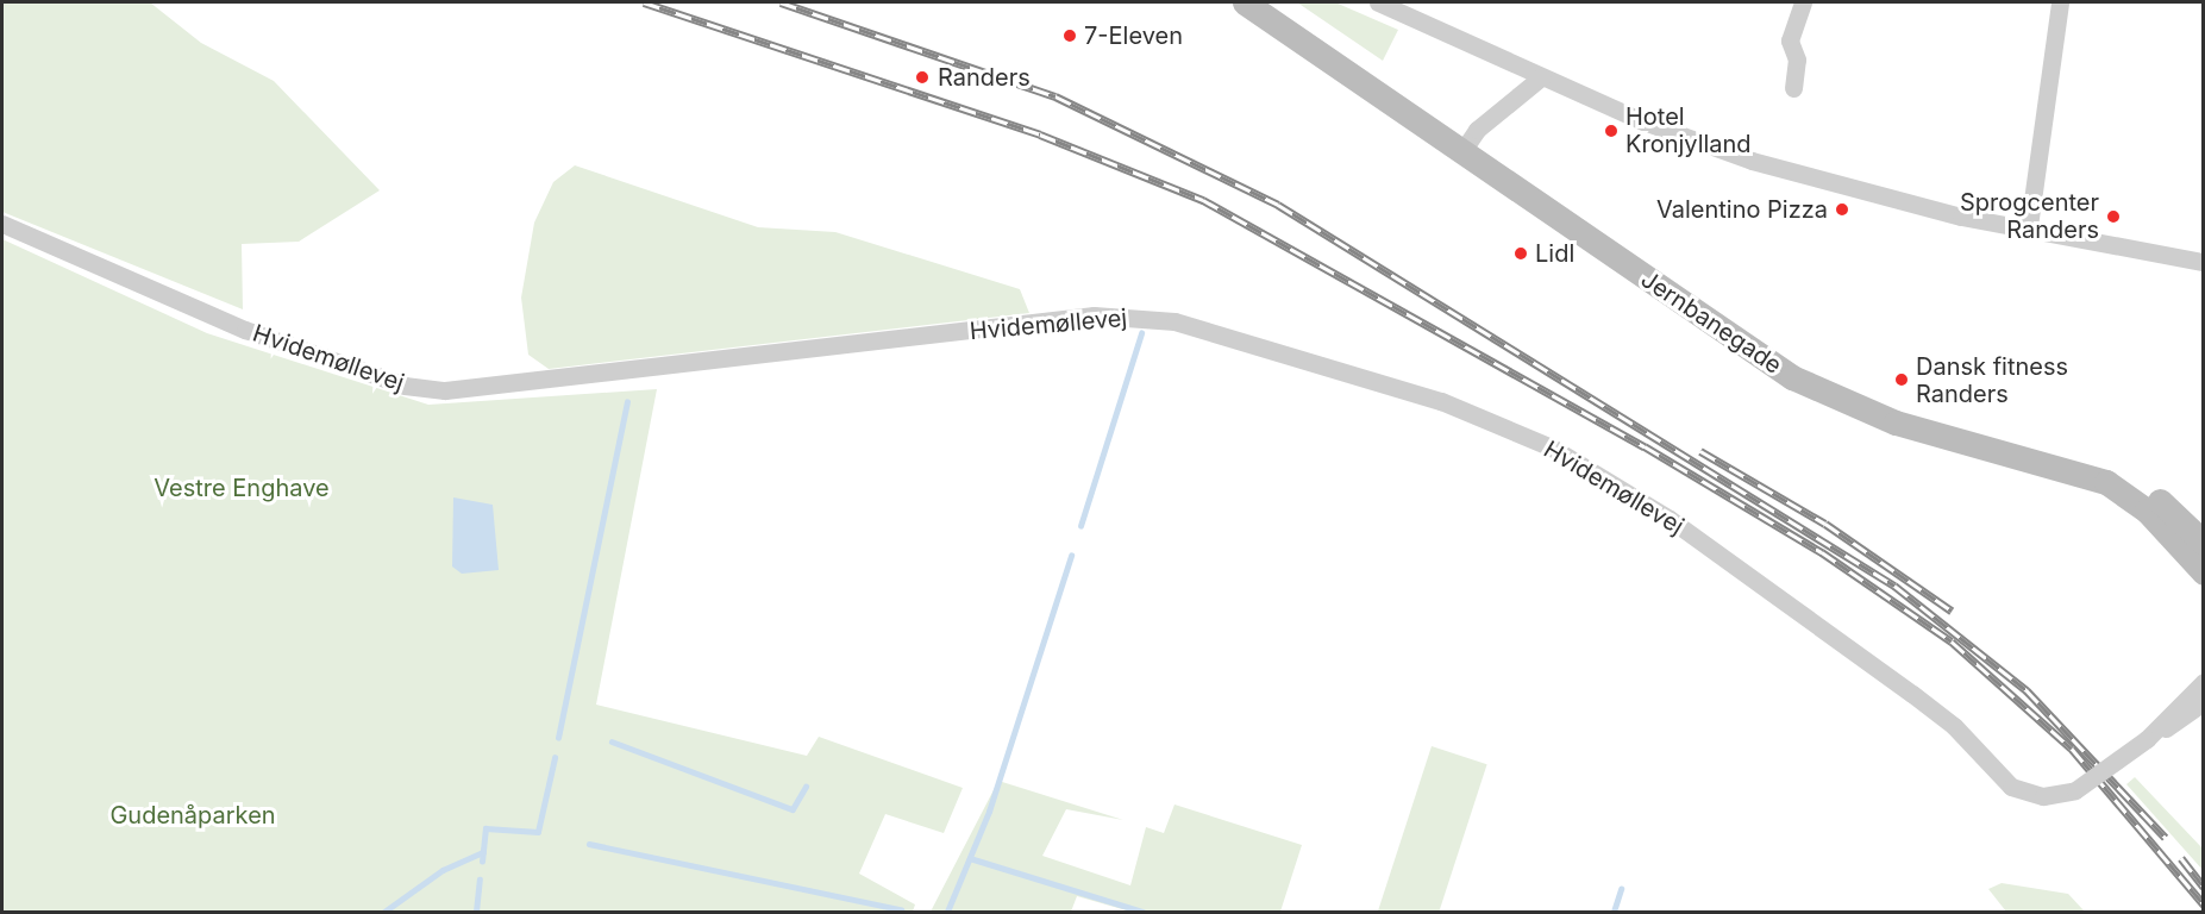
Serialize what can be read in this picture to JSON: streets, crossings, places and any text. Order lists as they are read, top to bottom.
{
  "streets": {
    "main road": ["Jernbanegade"],
    "street": ["Hvidemøllevej"]
  },
  "parks": ["Vestre Enghave", "Gudenåparken"],
  "places": [
    "7-Eleven",
    "Randers",
    "Hotel Kronjylland",
    "Valentino Pizza",
    "Sprogcenter Randers",
    "Lidl",
    "Dansk fitness Randers"
  ]
}
